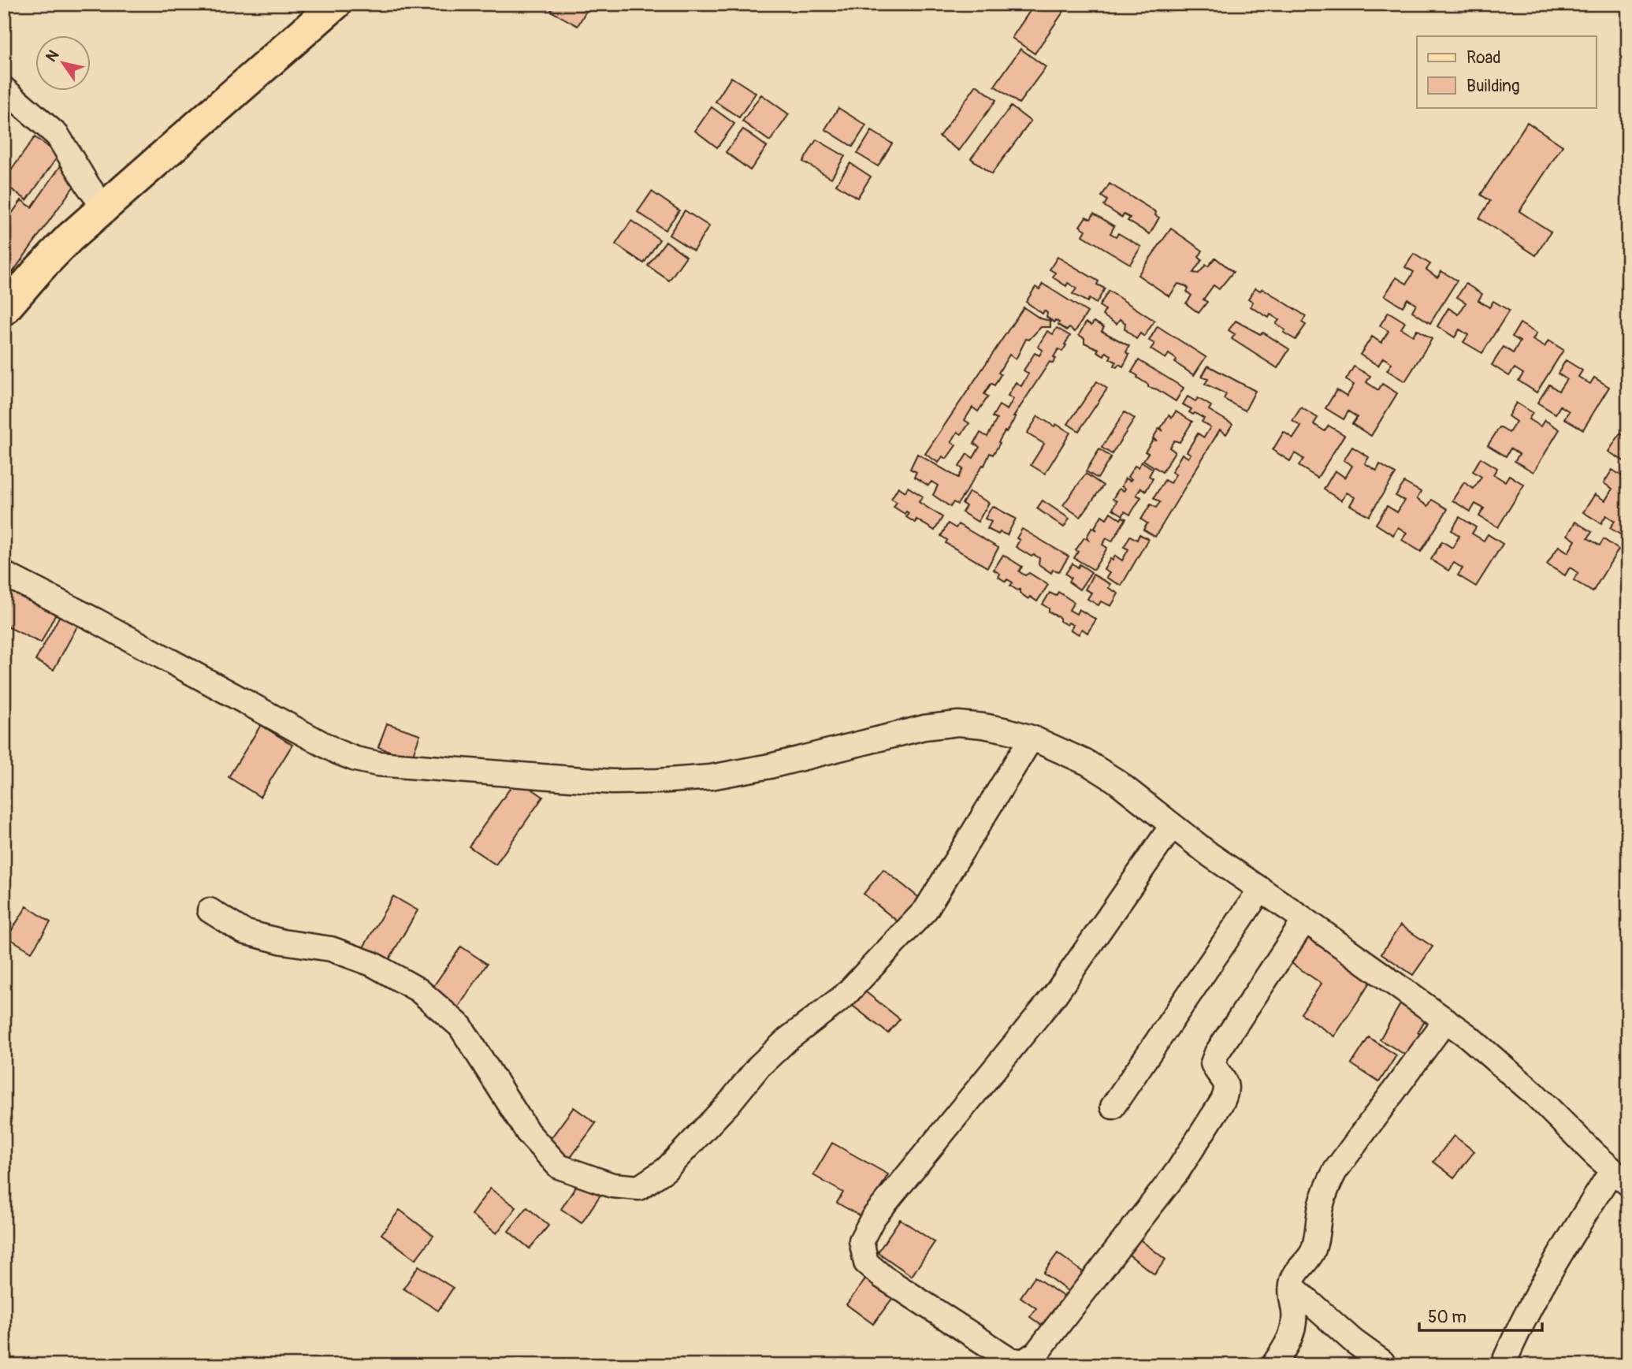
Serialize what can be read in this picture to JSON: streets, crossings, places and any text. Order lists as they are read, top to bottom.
{
  "legend": ["Road", "Building"],
  "scale_bar": "50 m",
  "north": "top left"
}
